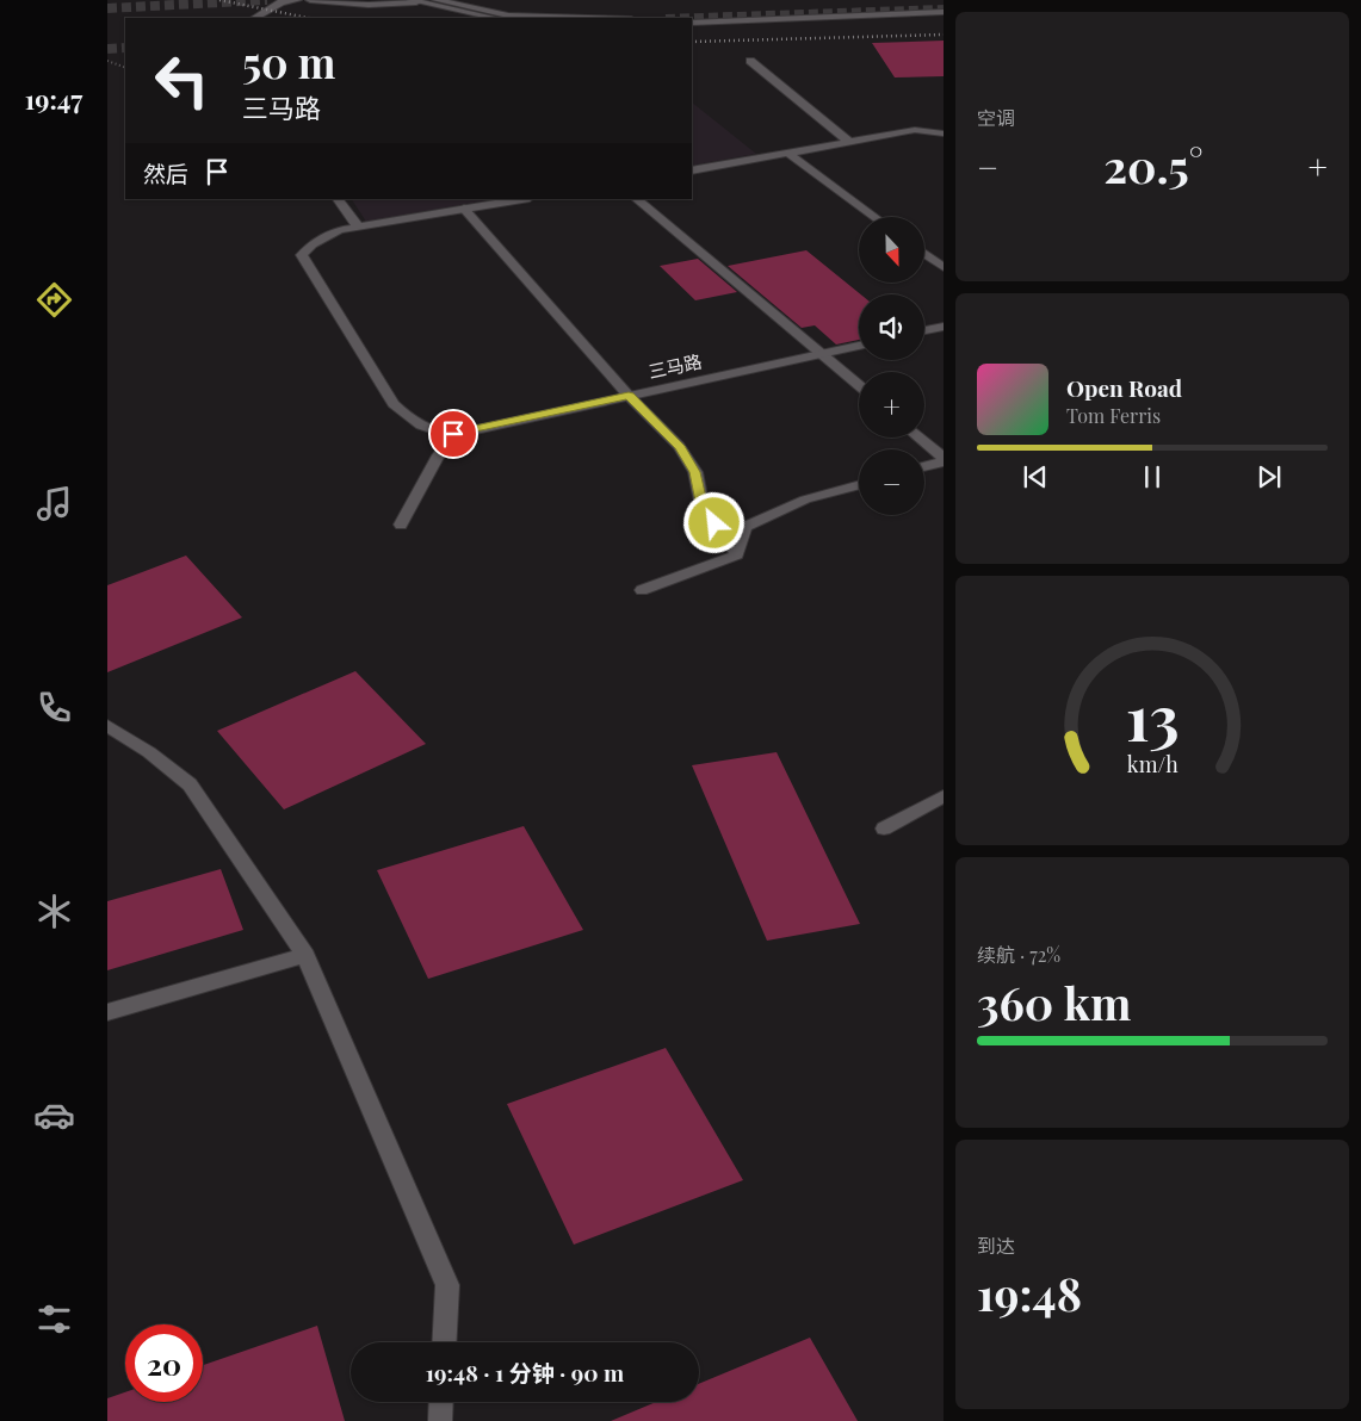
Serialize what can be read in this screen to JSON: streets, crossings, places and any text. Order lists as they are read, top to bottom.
{
  "streets": {
    "street": ["三马路"]
  },
  "north": "bottom",
  "page": {
    "tabs": "19:47",
    "tile": [
      "空调",
      ["续航 · 72%", "360 km"],
      ["到达", "19:48"]
    ],
    "turn": ["50 m", "三马路"],
    "heat": ["−", "20.5°", "+"],
    "then": "然后",
    "map_buttons": ["+", "−"],
    "song": ["Open Road", "Tom Ferris"],
    "limit": "20",
    "trip": "19:48 · 1 分钟 · 90 m",
    "gauge": ["13", "km/h"]
  }
}
